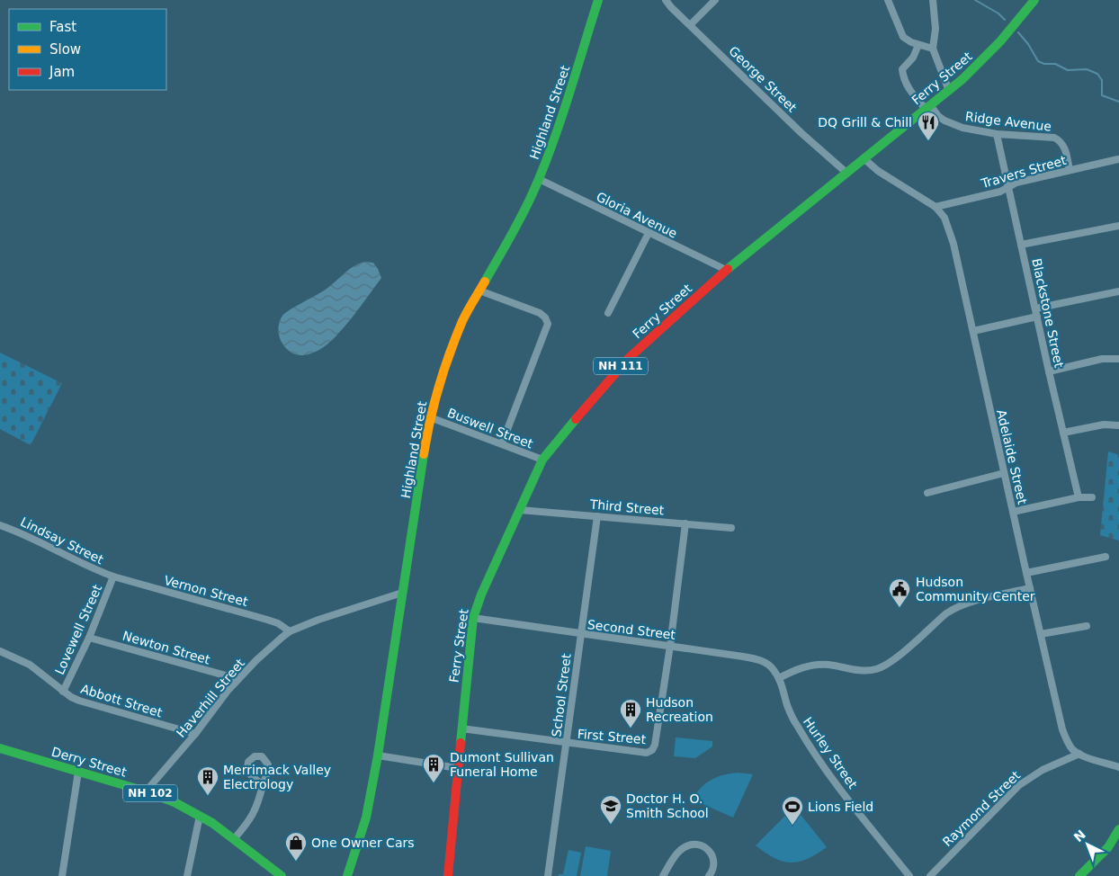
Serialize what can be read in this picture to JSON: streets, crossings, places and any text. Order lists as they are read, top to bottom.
{
  "streets": {
    "main road": [
      "Ferry Street",
      "Highland Street",
      "NH 111",
      "Derry Street",
      "NH 102"
    ],
    "street": [
      "George Street",
      "Ridge Avenue",
      "Travers Street",
      "Gloria Avenue",
      "Blackstone Street",
      "Buswell Street",
      "Adelaide Street",
      "Third Street",
      "Lindsay Street",
      "Vernon Street",
      "Lovewell Street",
      "Second Street",
      "Newton Street",
      "School Street",
      "Haverhill Street",
      "Abbott Street",
      "First Street",
      "Hurley Street",
      "Raymond Street"
    ]
  },
  "crossings": [
    ["Ferry Street", "George Street"],
    ["Ferry Street", "Ridge Avenue"],
    ["Ferry Street", "Gloria Avenue"],
    ["Ferry Street", "Buswell Street"],
    ["Ferry Street", "Adelaide Street"],
    ["Ferry Street", "Third Street"],
    ["Ferry Street", "Second Street"],
    ["Ferry Street", "First Street"],
    ["Highland Street", "Gloria Avenue"],
    ["Highland Street", "Buswell Street"],
    ["Highland Street", "Haverhill Street"],
    ["Ridge Avenue", "Travers Street"],
    ["Ridge Avenue", "Blackstone Street"],
    ["Travers Street", "Blackstone Street"],
    ["Travers Street", "Adelaide Street"],
    ["Adelaide Street", "Raymond Street"],
    ["Third Street", "School Street"],
    ["Lindsay Street", "Vernon Street"],
    ["Lindsay Street", "Lovewell Street"],
    ["Vernon Street", "Lovewell Street"],
    ["Vernon Street", "Haverhill Street"],
    ["Lovewell Street", "Newton Street"],
    ["Lovewell Street", "Abbott Street"],
    ["Second Street", "School Street"],
    ["Second Street", "First Street"],
    ["Second Street", "Hurley Street"],
    ["Newton Street", "Haverhill Street"],
    ["School Street", "First Street"],
    ["Haverhill Street", "Abbott Street"],
    ["Haverhill Street", "Derry Street"]
  ],
  "places": {
    "restaurant": ["DQ Grill & Chill"],
    "public building": ["Hudson Community Center"],
    "building": ["Hudson Recreation", "Dumont Sullivan Funeral Home", "Merrimack Valley Electrology"],
    "school or university": ["Doctor H. O. Smith School"],
    "sports": ["Lions Field"],
    "shop": ["One Owner Cars"]
  },
  "legend": ["Fast", "Slow", "Jam"],
  "north": "top left"
}
